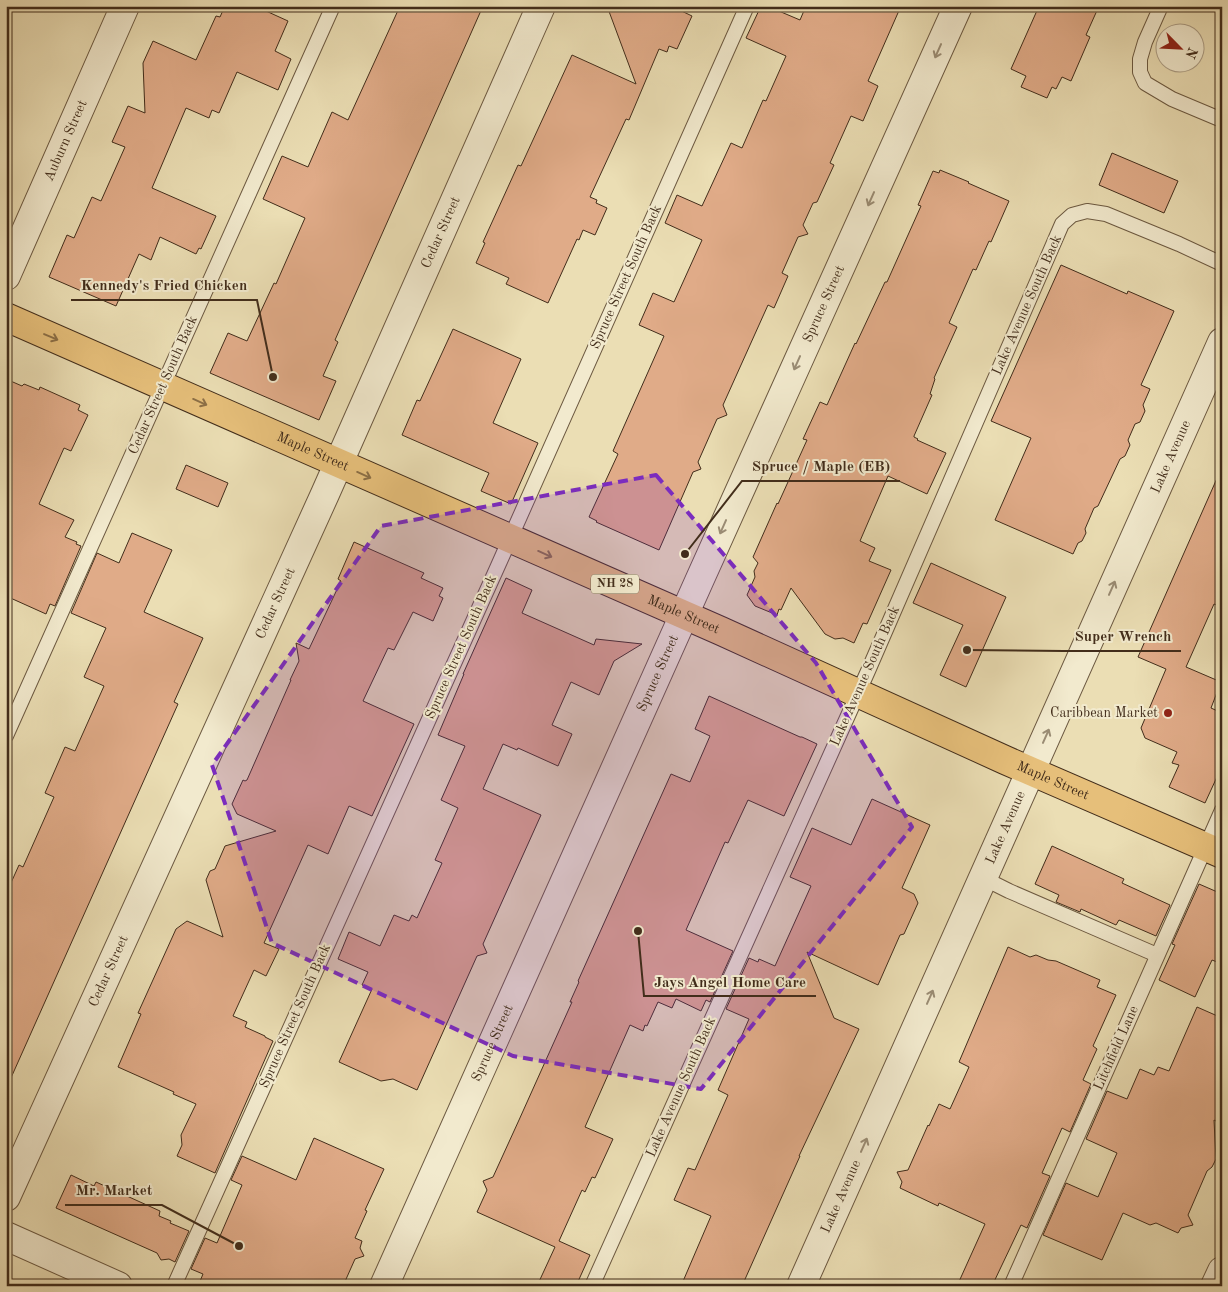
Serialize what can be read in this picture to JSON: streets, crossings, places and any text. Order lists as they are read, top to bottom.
{
  "streets": {
    "main road": ["Maple Street", "NH 28"],
    "street": [
      "Auburn Street",
      "Cedar Street",
      "Spruce Street",
      "Lake Avenue"
    ],
    "lane": [
      "Spruce Street South Back",
      "Lake Avenue South Back",
      "Cedar Street South Back",
      "Litchfield Lane"
    ]
  },
  "crossings": [
    ["Cedar Street", "Maple Street"],
    ["Spruce Street South Back", "Maple Street"],
    ["Spruce Street", "Maple Street"],
    ["Lake Avenue South Back", "Maple Street"],
    ["Cedar Street South Back", "Maple Street"],
    ["Maple Street", "Lake Avenue"],
    ["Maple Street", "Litchfield Lane"]
  ],
  "one_way": ["Spruce Street", "Maple Street", "Lake Avenue"],
  "places": [
    "Kennedy's Fried Chicken",
    "Spruce / Maple (EB)",
    "Super Wrench",
    "Caribbean Market",
    "Jays Angel Home Care",
    "Mr. Market"
  ],
  "north": "bottom right"
}
